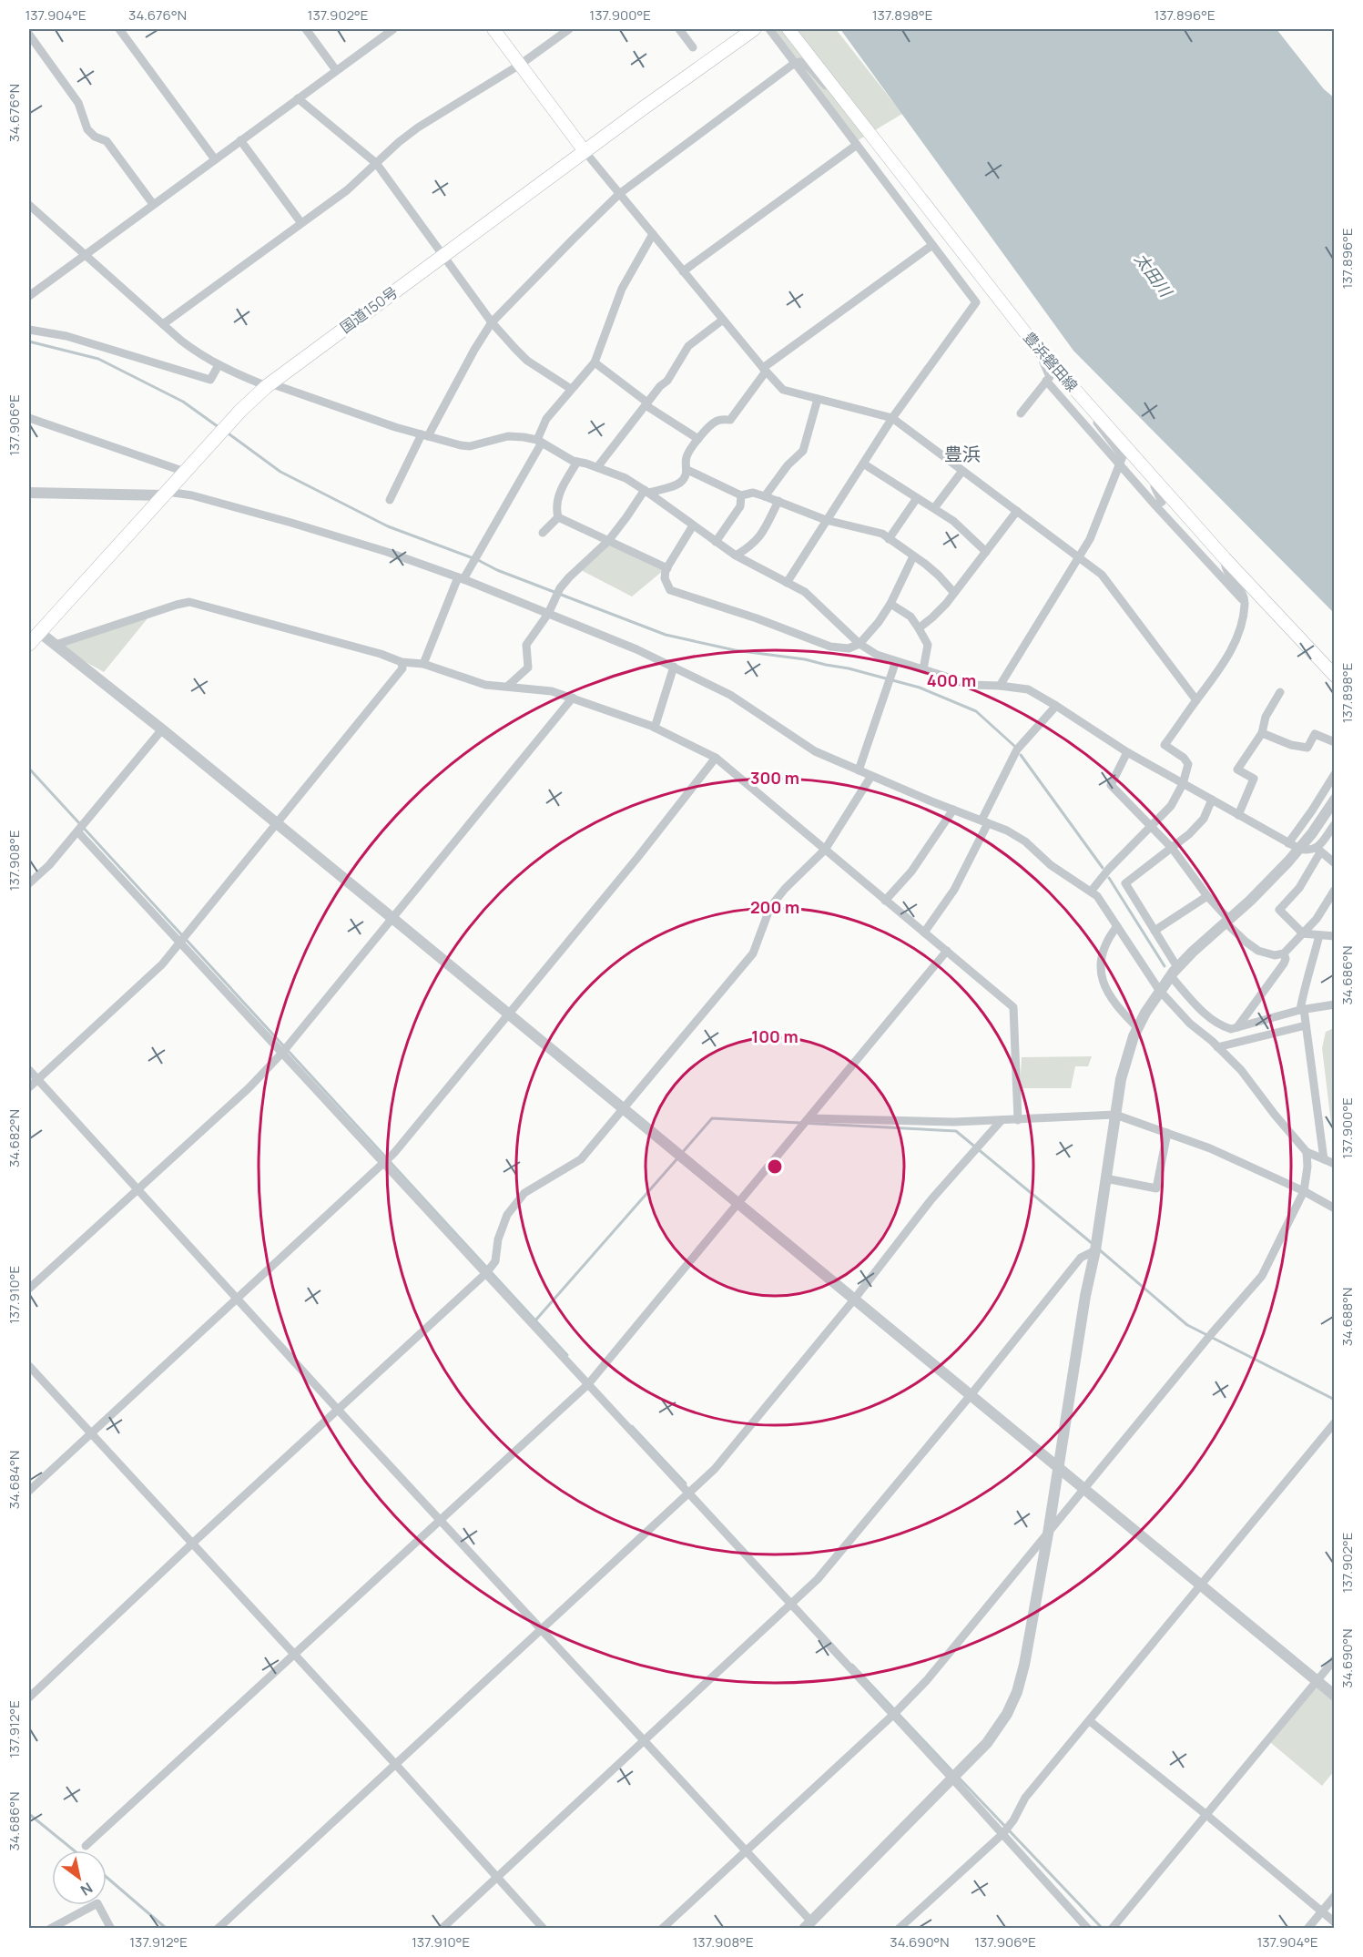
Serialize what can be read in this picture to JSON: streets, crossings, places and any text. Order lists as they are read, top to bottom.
{
  "streets": {
    "highway": ["国道150号"],
    "main road": ["豊浜磐田線"]
  },
  "districts": ["豊浜"],
  "water": ["太田川"],
  "north": "bottom right",
  "coordinates": [
    "137.904°E",
    "34.676°N",
    "137.902°E",
    "137.900°E",
    "137.898°E",
    "137.896°E",
    "137.906°E",
    "137.908°E",
    "34.686°N",
    "34.682°N",
    "137.910°E",
    "34.688°N",
    "34.684°N",
    "34.690°N",
    "137.912°E"
  ],
  "rings": [
    "400 m",
    "300 m",
    "200 m",
    "100 m"
  ]
}
